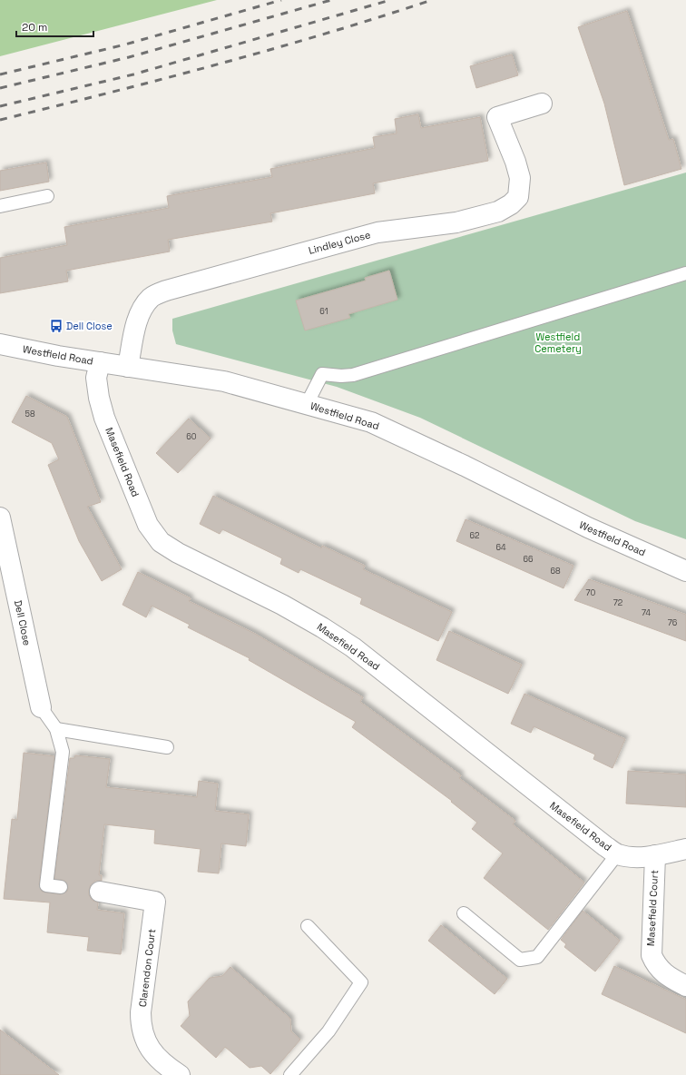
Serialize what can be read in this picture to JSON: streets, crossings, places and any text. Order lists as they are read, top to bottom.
{
  "streets": {
    "street": [
      "Lindley Close",
      "Westfield Road",
      "Masefield Road",
      "Dell Close",
      "Masefield Court",
      "Clarendon Court"
    ]
  },
  "crossings": [
    ["Lindley Close", "Westfield Road"],
    ["Westfield Road", "Masefield Road"],
    ["Masefield Road", "Masefield Court"]
  ],
  "parks": ["Westfield Cemetery"],
  "places": {
    "bus stop": ["Dell Close"]
  },
  "house_numbers": [
    "61",
    "58",
    "60",
    "62",
    "64",
    "66",
    "68",
    "70",
    "72",
    "74",
    "76"
  ],
  "scale_bar": "20 m"
}
